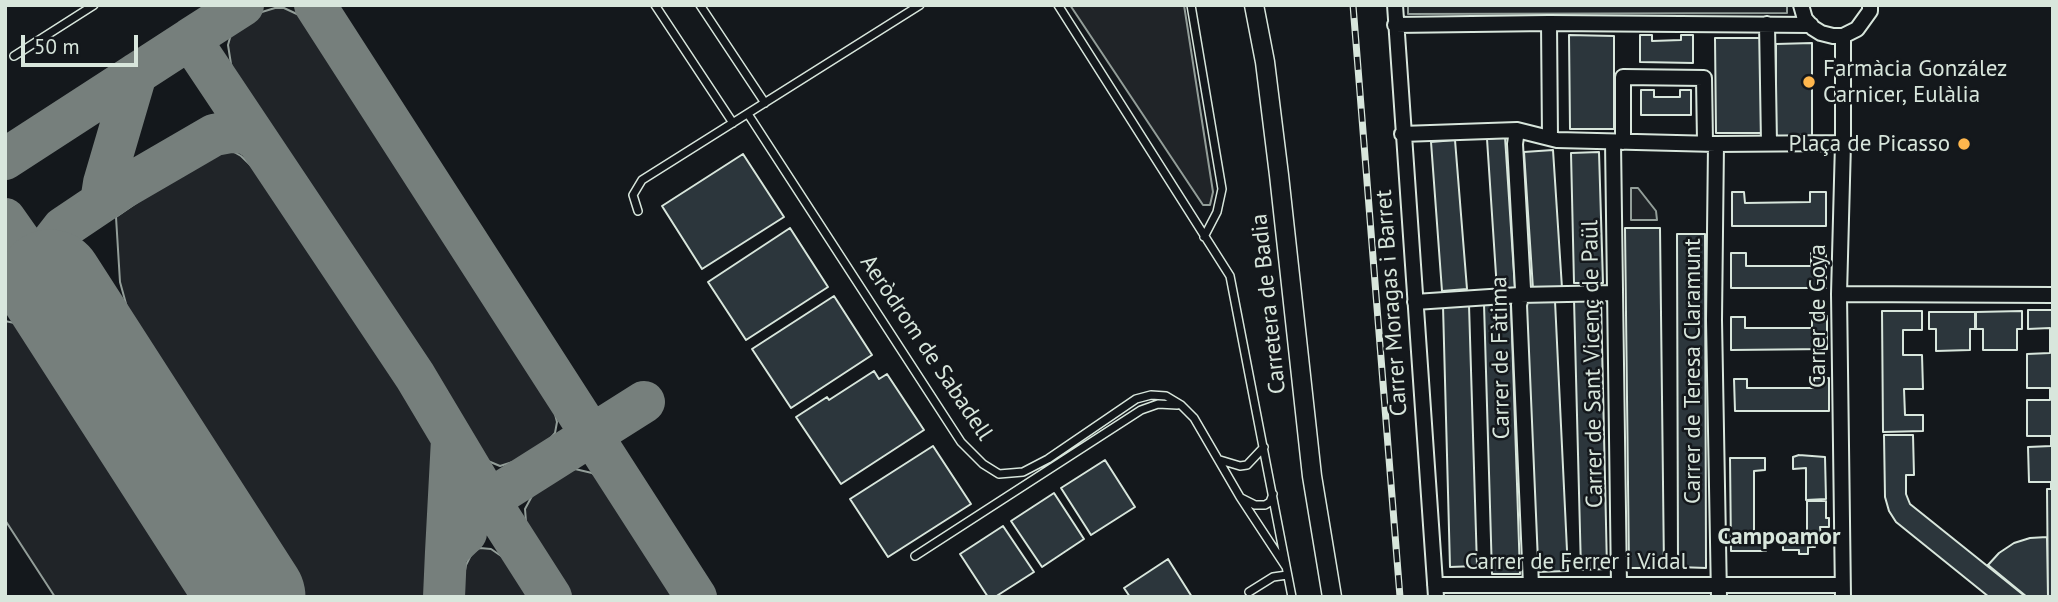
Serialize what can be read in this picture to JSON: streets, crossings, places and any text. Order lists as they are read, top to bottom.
{
  "streets": {
    "street": [
      "Carrer Moragas i Barret",
      "Carretera de Badia",
      "Carrer de Goya",
      "Carrer de Fàtima",
      "Carrer de Sant Vicenç de Paül",
      "Carrer de Teresa Claramunt",
      "Carrer de Ferrer i Vidal"
    ],
    "lane": ["Aeròdrom de Sabadell"]
  },
  "crossings": [
    ["Carrer Moragas i Barret", "Carrer de Ferrer i Vidal"],
    ["Carrer de Goya", "Carrer de Ferrer i Vidal"],
    ["Carrer de Fàtima", "Carrer de Ferrer i Vidal"],
    ["Carrer de Sant Vicenç de Paül", "Carrer de Teresa Claramunt"],
    ["Carrer de Sant Vicenç de Paül", "Carrer de Ferrer i Vidal"],
    ["Carrer de Teresa Claramunt", "Carrer de Ferrer i Vidal"]
  ],
  "districts": ["Campoamor"],
  "places": ["Farmàcia González Carnicer, Eulàlia", "Plaça de Picasso"],
  "scale_bar": "50 m"
}
